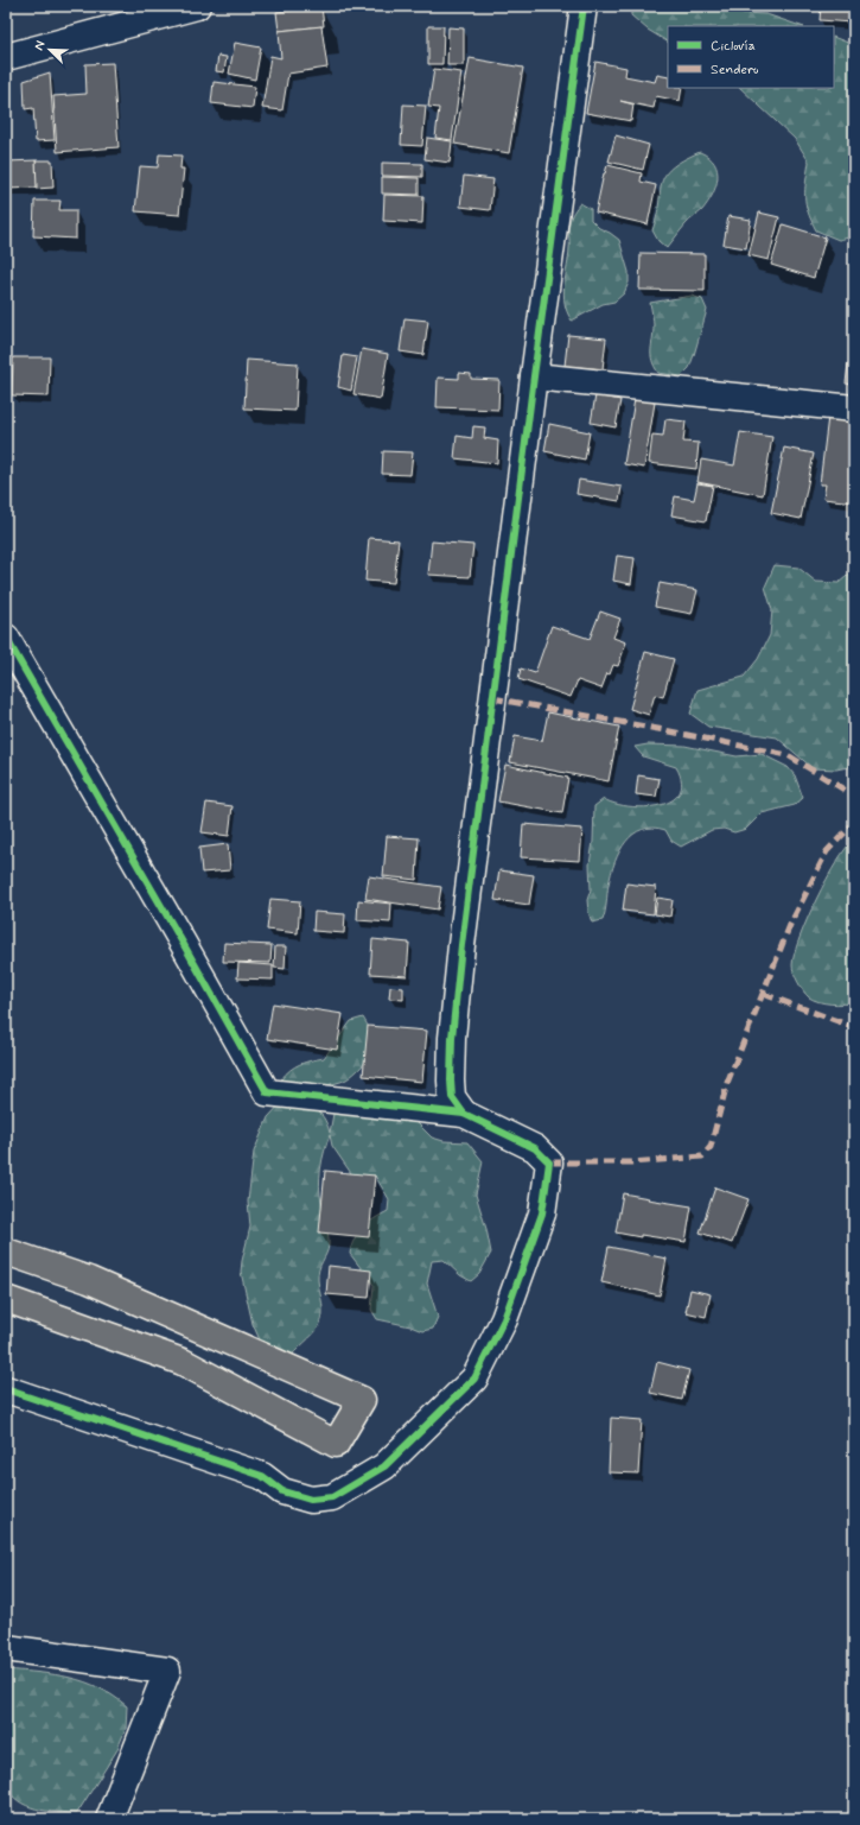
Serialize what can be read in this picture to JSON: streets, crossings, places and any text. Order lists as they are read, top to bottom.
{
  "legend": ["Ciclovía", "Sendero"],
  "north": "top left"
}
